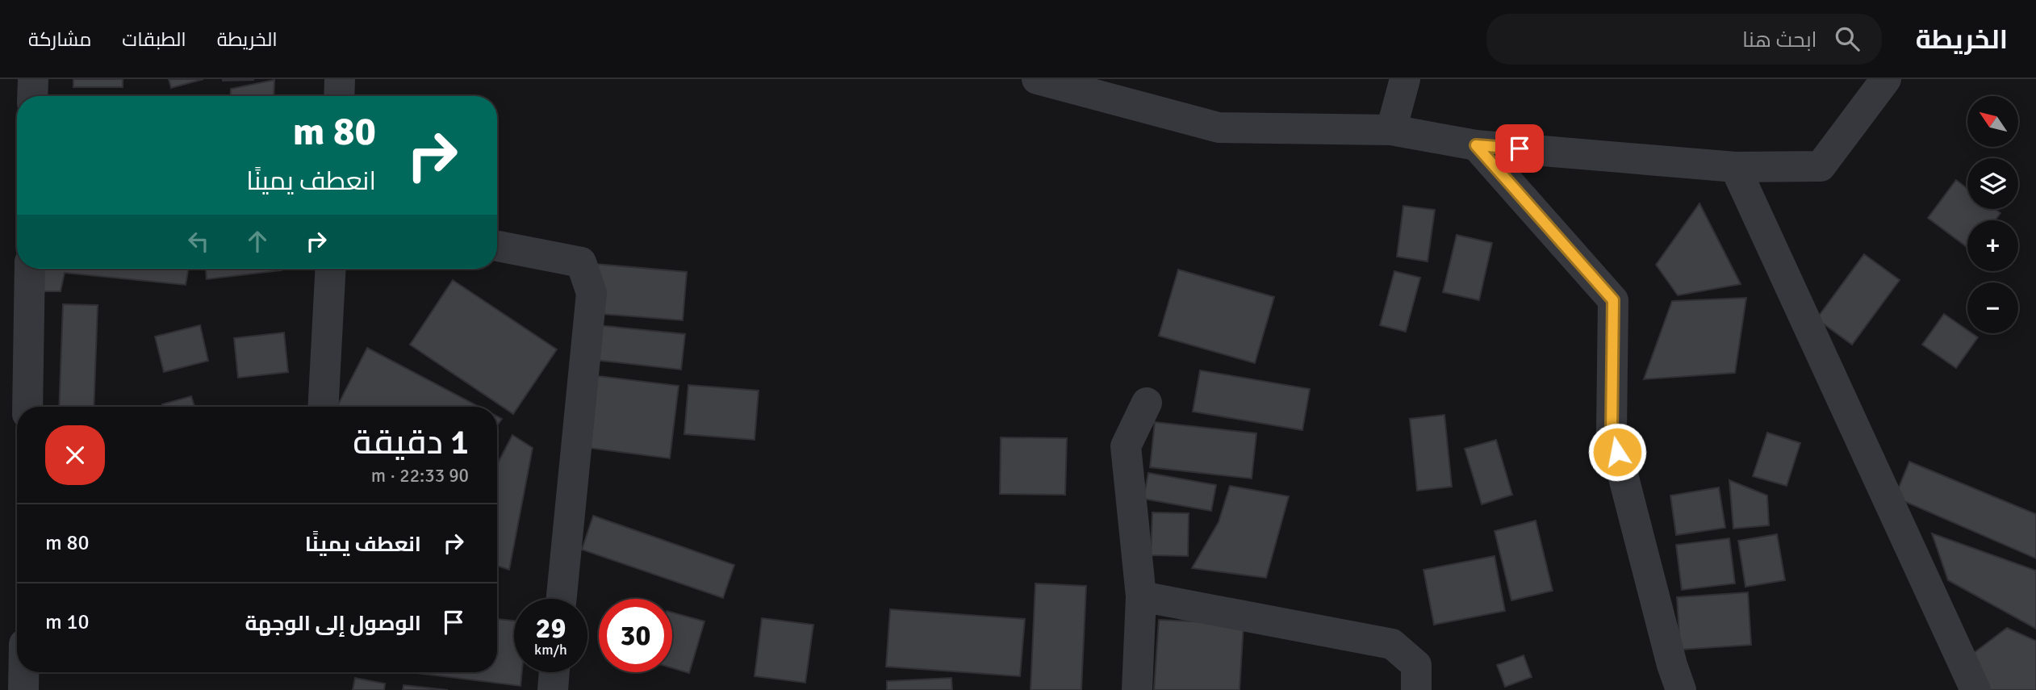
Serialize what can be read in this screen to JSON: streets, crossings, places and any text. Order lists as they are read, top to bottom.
{
  "north": "top left",
  "page": {
    "header": "الخريطة",
    "search": "ابحث هنا",
    "nav": ["الخريطة", "الطبقات", "مشاركة"],
    "map_buttons": ["+", "−"],
    "turn": ["80 m", "انعطف يمينًا"],
    "heading": ["1 دقيقة", "90 m · 22:33"],
    "list": [
      {
        "name": "انعطف يمينًا",
        "value": "80 m"
      },
      {
        "name": "الوصول إلى الوجهة",
        "value": "10 m"
      }
    ],
    "speed": "29 km/h",
    "limit": "30"
  }
}
